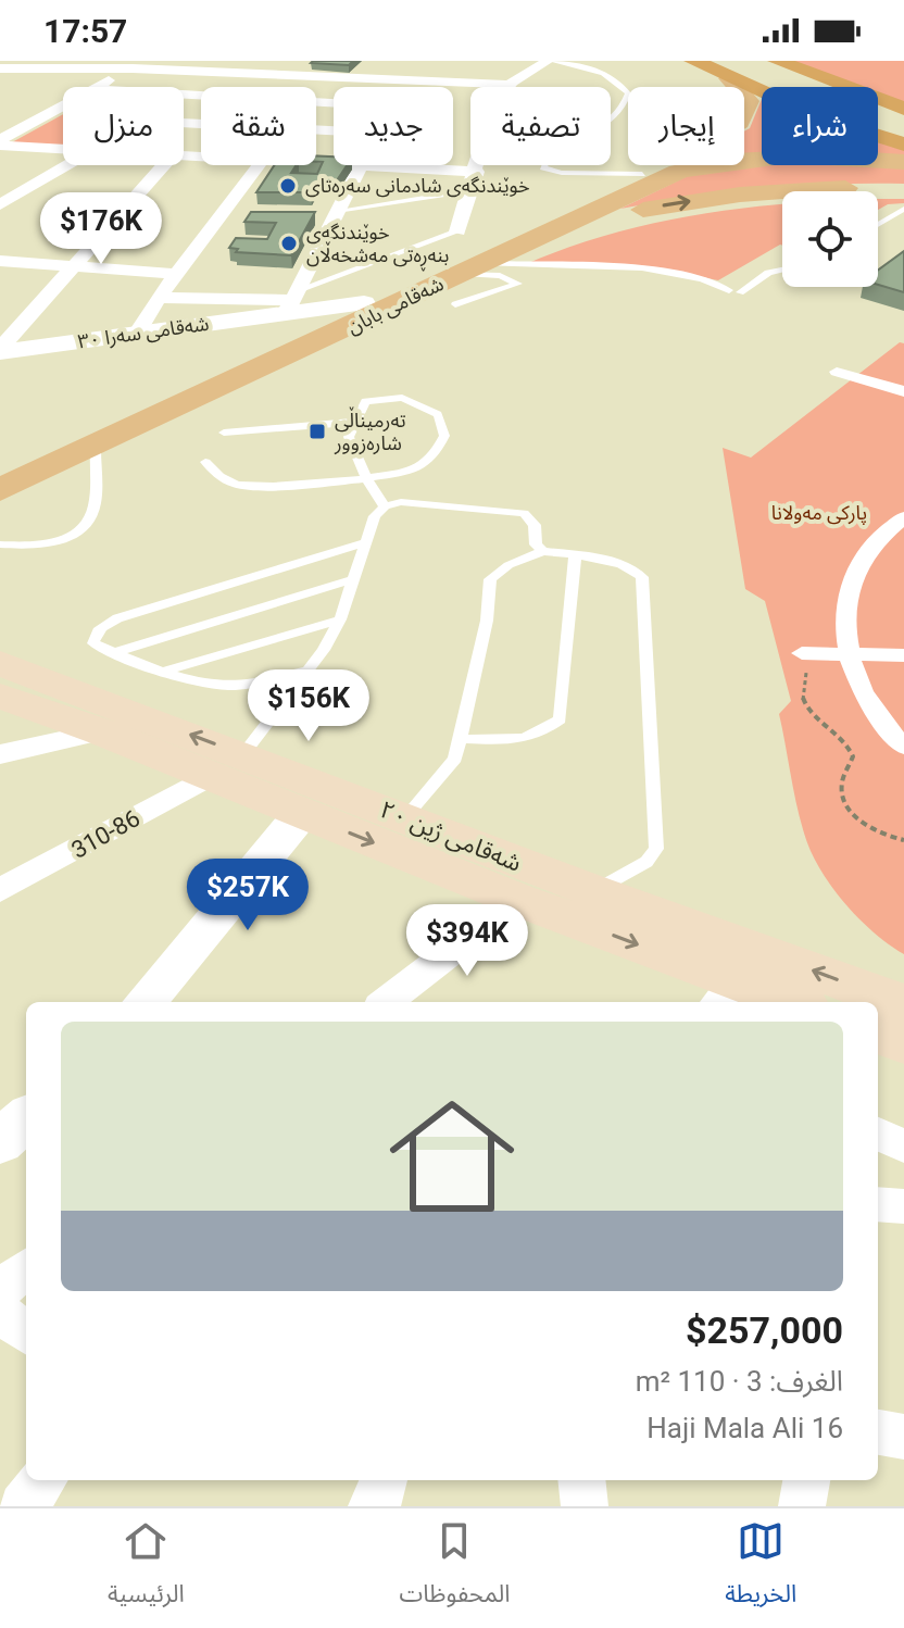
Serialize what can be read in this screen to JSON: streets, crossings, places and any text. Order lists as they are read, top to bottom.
{
  "streets": {
    "main road": ["شەقامی بابان", "شەقامی ژین ٢٠"],
    "street": ["شەقامی سەرا ٣٠", "310-86"]
  },
  "crossings": [
    ["310-86", "شەقامی ژین ٢٠"]
  ],
  "parks": ["پارکی مەولانا"],
  "places": {
    "other": ["خوێندنگەی شادمانی سەرەتای", "خوێندنگەی بنەڕەتی مەشخەڵان"],
    "transit": ["تەرمیناڵی شارەزوور"]
  },
  "page": {
    "status": "17:57",
    "chip": [
      "شراء",
      "إيجار",
      "تصفية",
      "جديد",
      "شقة",
      "منزل"
    ],
    "price": [
      "$176K",
      "$156K",
      "$257K",
      "$394K"
    ],
    "list": [
      {
        "name": "$257,000",
        "note": "الغرف: 3 · 110 m² · 16 Haji Mala Ali"
      }
    ],
    "tabs": ["الخريطة", "المحفوظات", "الرئيسية"]
  }
}
